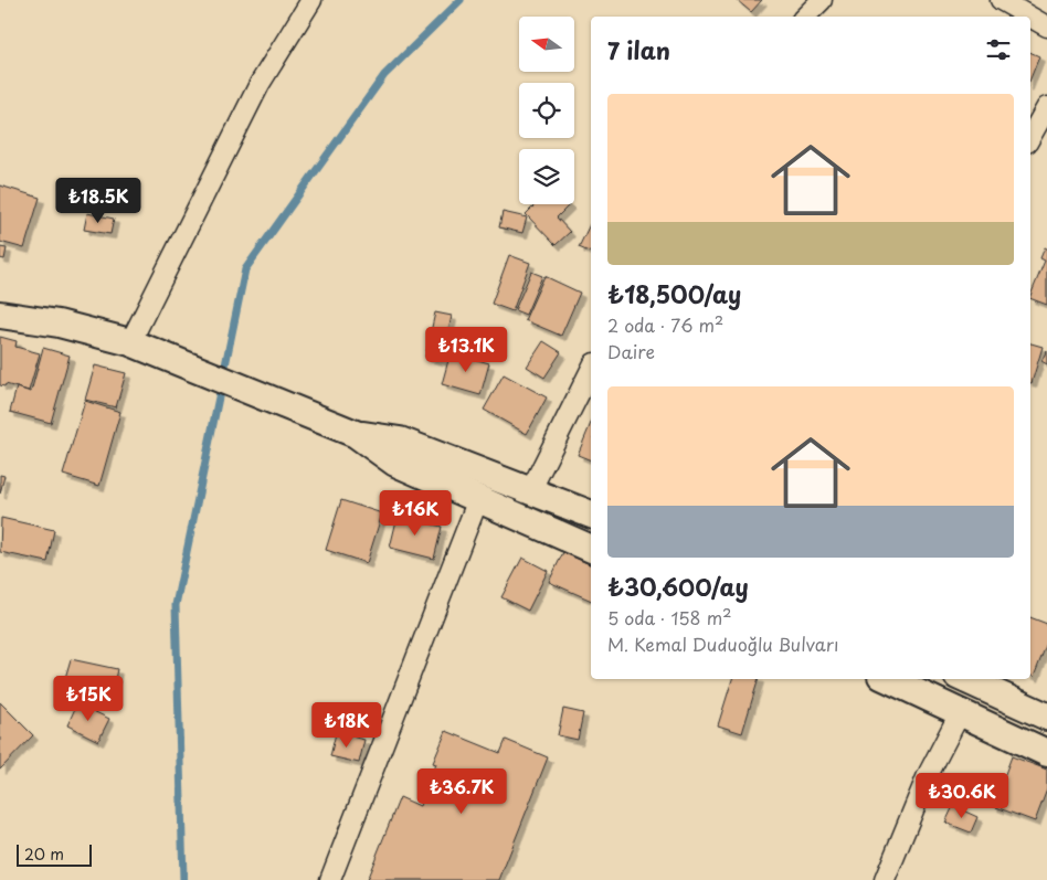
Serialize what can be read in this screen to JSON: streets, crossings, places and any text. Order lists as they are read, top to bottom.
{
  "scale_bar": "20 m",
  "north": "left",
  "page": {
    "heading": "7 ilan",
    "list": [
      {
        "name": "₺18,500/ay",
        "note": "2 oda · 76 m² · Daire"
      },
      {
        "name": "₺30,600/ay",
        "note": "5 oda · 158 m² · M. Kemal Duduoğlu Bulvarı"
      }
    ],
    "price": [
      "₺18.5K",
      "₺13.1K",
      "₺16K",
      "₺15K",
      "₺18K",
      "₺36.7K",
      "₺30.6K"
    ],
    "scale": "20 m"
  }
}
